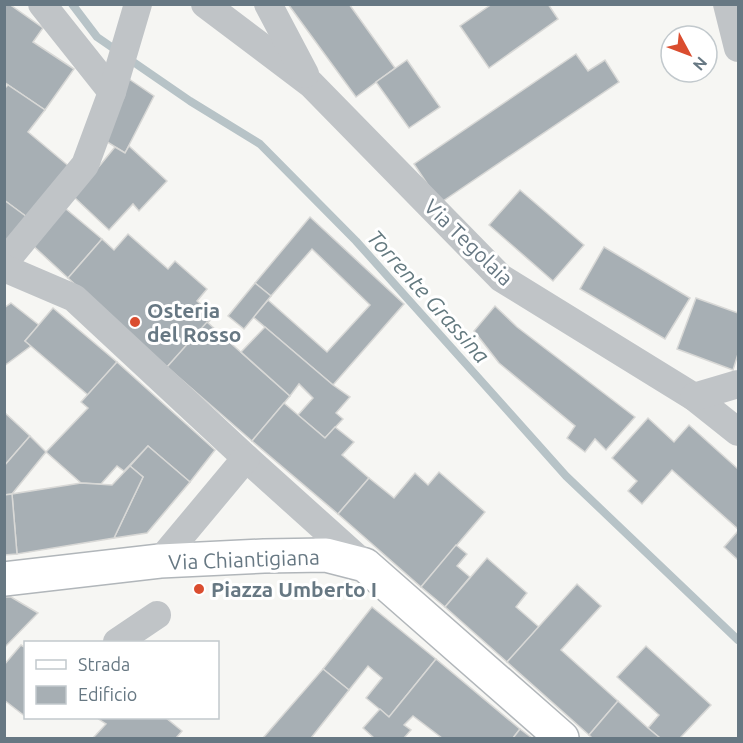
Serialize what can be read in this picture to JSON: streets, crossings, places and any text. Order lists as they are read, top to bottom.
{
  "streets": {
    "main road": ["Via Chiantigiana"],
    "street": ["Via Tegolaia"]
  },
  "water": ["Torrente Grassina"],
  "places": ["Osteria del Rosso", "Piazza Umberto I"],
  "legend": ["Strada", "Edificio"],
  "north": "bottom right"
}
